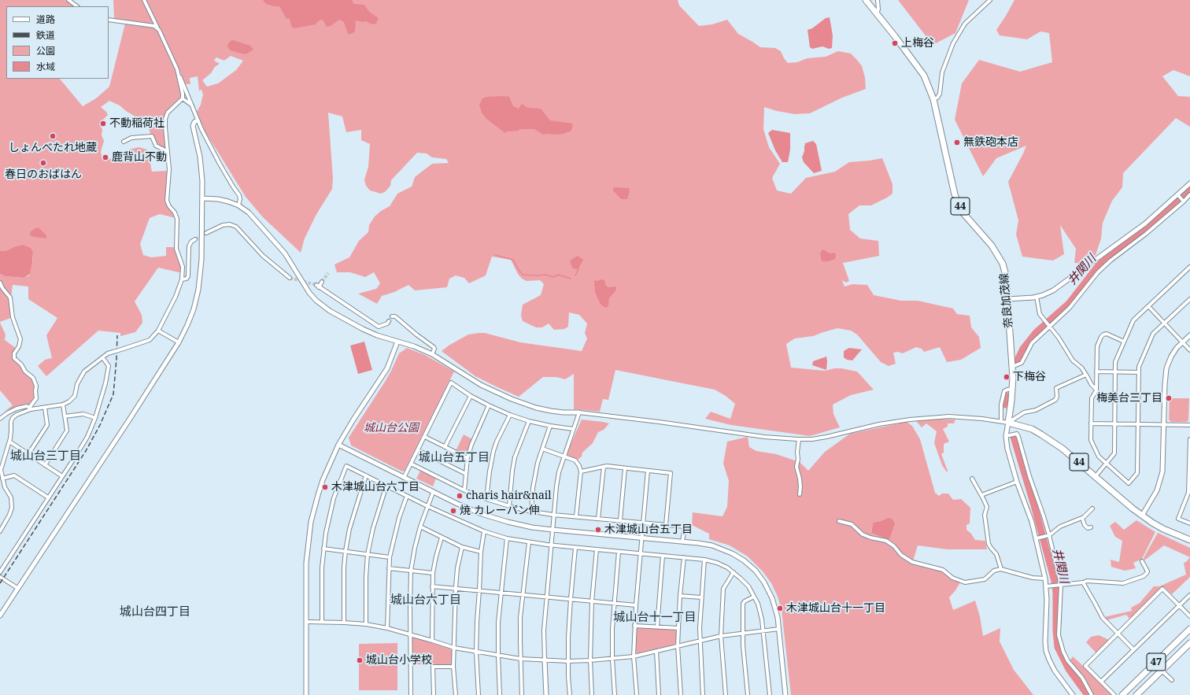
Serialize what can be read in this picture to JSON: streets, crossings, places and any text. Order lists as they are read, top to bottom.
{
  "streets": {
    "main road": ["44", "奈良加茂線", "47"]
  },
  "crossings": [
    ["44", "奈良加茂線"]
  ],
  "districts": [
    "城山台三丁目",
    "城山台五丁目",
    "城山台六丁目",
    "城山台四丁目",
    "城山台十一丁目"
  ],
  "water": ["井関川"],
  "parks": ["城山台公園"],
  "places": [
    "上梅谷",
    "不動稲荷社",
    "しょんべたれ地蔵",
    "無鉄砲本店",
    "鹿背山不動",
    "春日のおばはん",
    "下梅谷",
    "梅美台三丁目",
    "木津城山台六丁目",
    "charis hair&nail",
    "焼 カレーパン伸",
    "木津城山台五丁目",
    "木津城山台十一丁目",
    "城山台小学校"
  ],
  "legend": [
    "道路",
    "鉄道",
    "公園",
    "水域"
  ]
}
